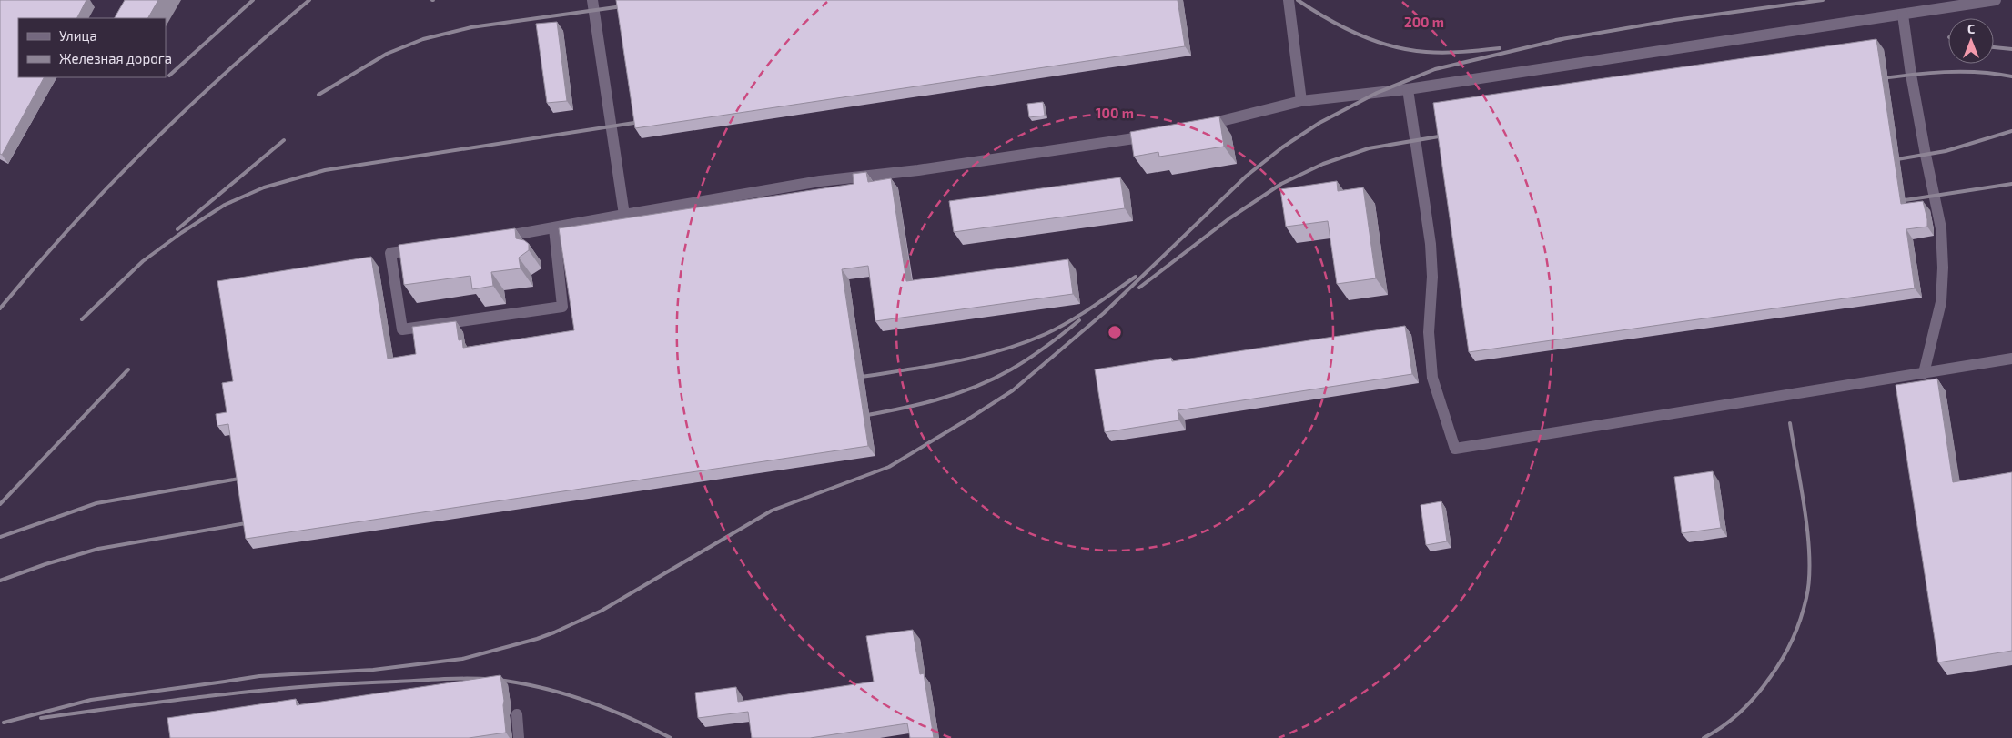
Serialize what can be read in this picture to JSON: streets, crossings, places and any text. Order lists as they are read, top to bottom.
{
  "legend": ["Улица", "Железная дорога"],
  "north": "top",
  "rings": ["200 m", "100 m"]
}
